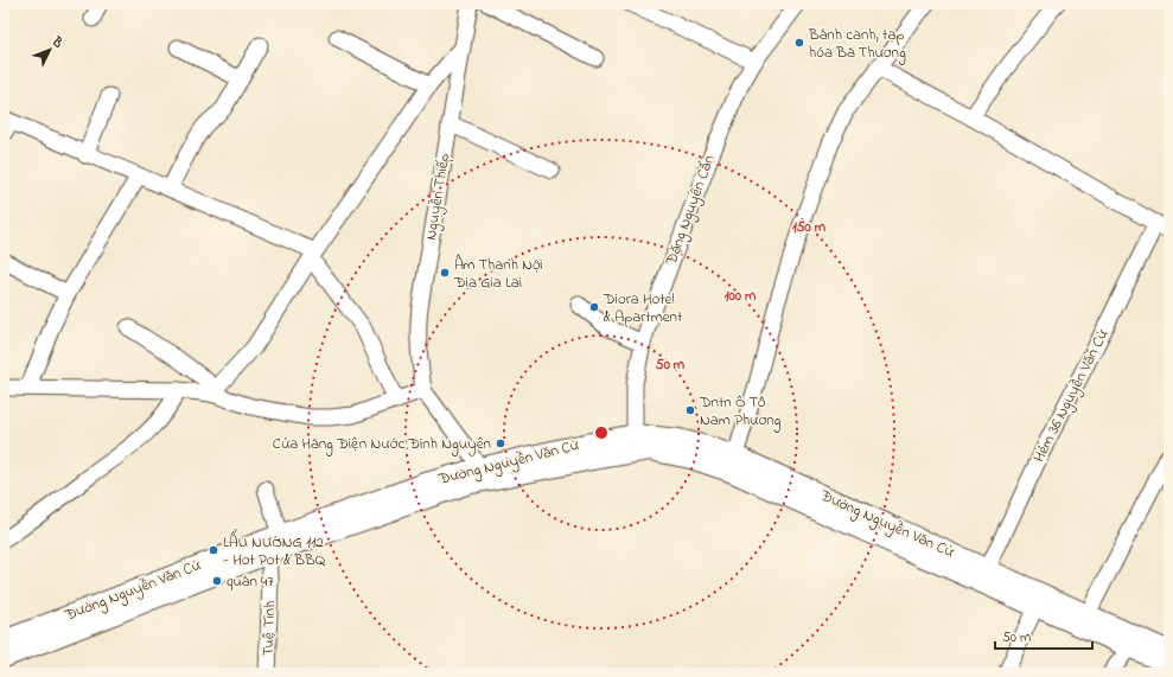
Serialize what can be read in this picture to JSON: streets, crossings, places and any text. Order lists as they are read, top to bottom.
{
  "streets": {
    "main road": ["Đường Nguyễn Văn Cừ"],
    "street": [
      "Nguyễn Thiếp",
      "Đặng Nguyên Cẩn",
      "Hẻm 36 Nguyễn Văn Cừ",
      "Tuệ Tĩnh"
    ]
  },
  "crossings": [
    ["Đặng Nguyên Cẩn", "Đường Nguyễn Văn Cừ"],
    ["Hẻm 36 Nguyễn Văn Cừ", "Đường Nguyễn Văn Cừ"],
    ["Đường Nguyễn Văn Cừ", "Tuệ Tĩnh"]
  ],
  "places": [
    "Bánh canh, tạp hóa Bà Thương",
    "Âm Thanh Nội Địa Gia Lai",
    "Diora Hotel & Apartment",
    "Dntn Ô Tô Nam Phương",
    "Cửa Hàng Điện Nước Đình Nguyên",
    "LẨU NƯỚNG 112 - Hot Pot & BBQ",
    "quán 47"
  ],
  "scale_bar": "50 m",
  "north": "top right",
  "rings": ["150 m", "100 m", "50 m"]
}
